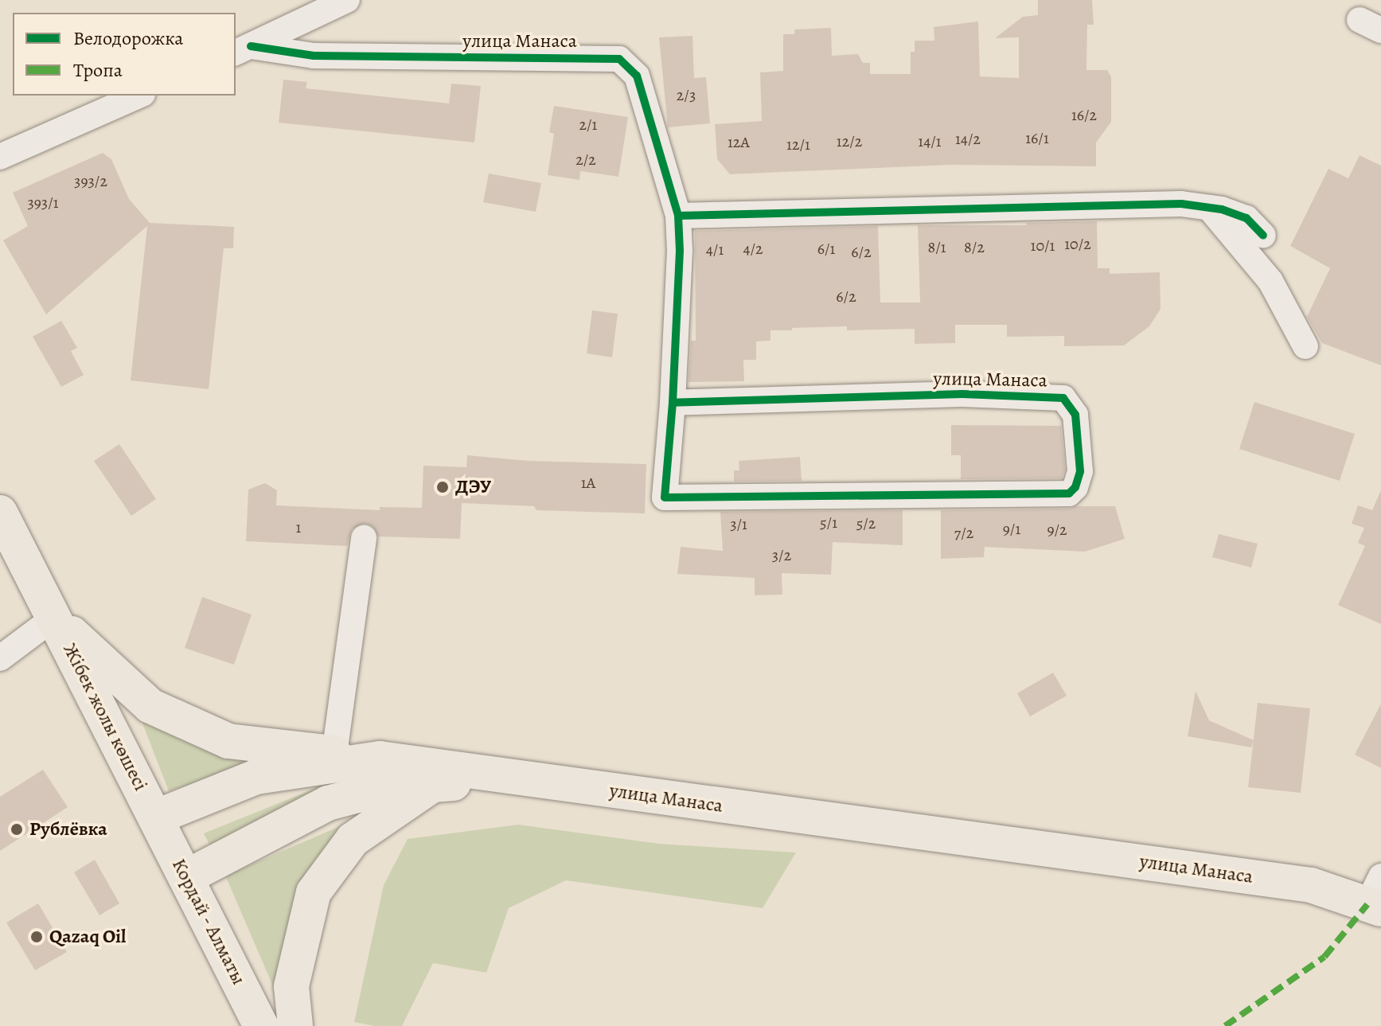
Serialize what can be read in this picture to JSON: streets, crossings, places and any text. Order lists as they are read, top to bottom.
{
  "streets": {
    "highway": ["улица Манаса", "Жібек жолы көшесі", "Кордай - Алматы"]
  },
  "crossings": [
    ["Жібек жолы көшесі", "Кордай - Алматы"]
  ],
  "places": ["ДЭУ", "Рублёвка", "Qazaq Oil"],
  "house_numbers": [
    "2/3",
    "16/2",
    "2/1",
    "16/1",
    "14/2",
    "12/2",
    "14/1",
    "12А",
    "12/1",
    "2/2",
    "393/2",
    "393/1",
    "10/2",
    "10/1",
    "8/1",
    "8/2",
    "4/2",
    "6/1",
    "4/1",
    "6/2",
    "6/2",
    "1А",
    "5/1",
    "5/2",
    "3/1",
    "1",
    "9/1",
    "9/2",
    "7/2",
    "3/2"
  ],
  "legend": ["Велодорожка", "Тропа"]
}
